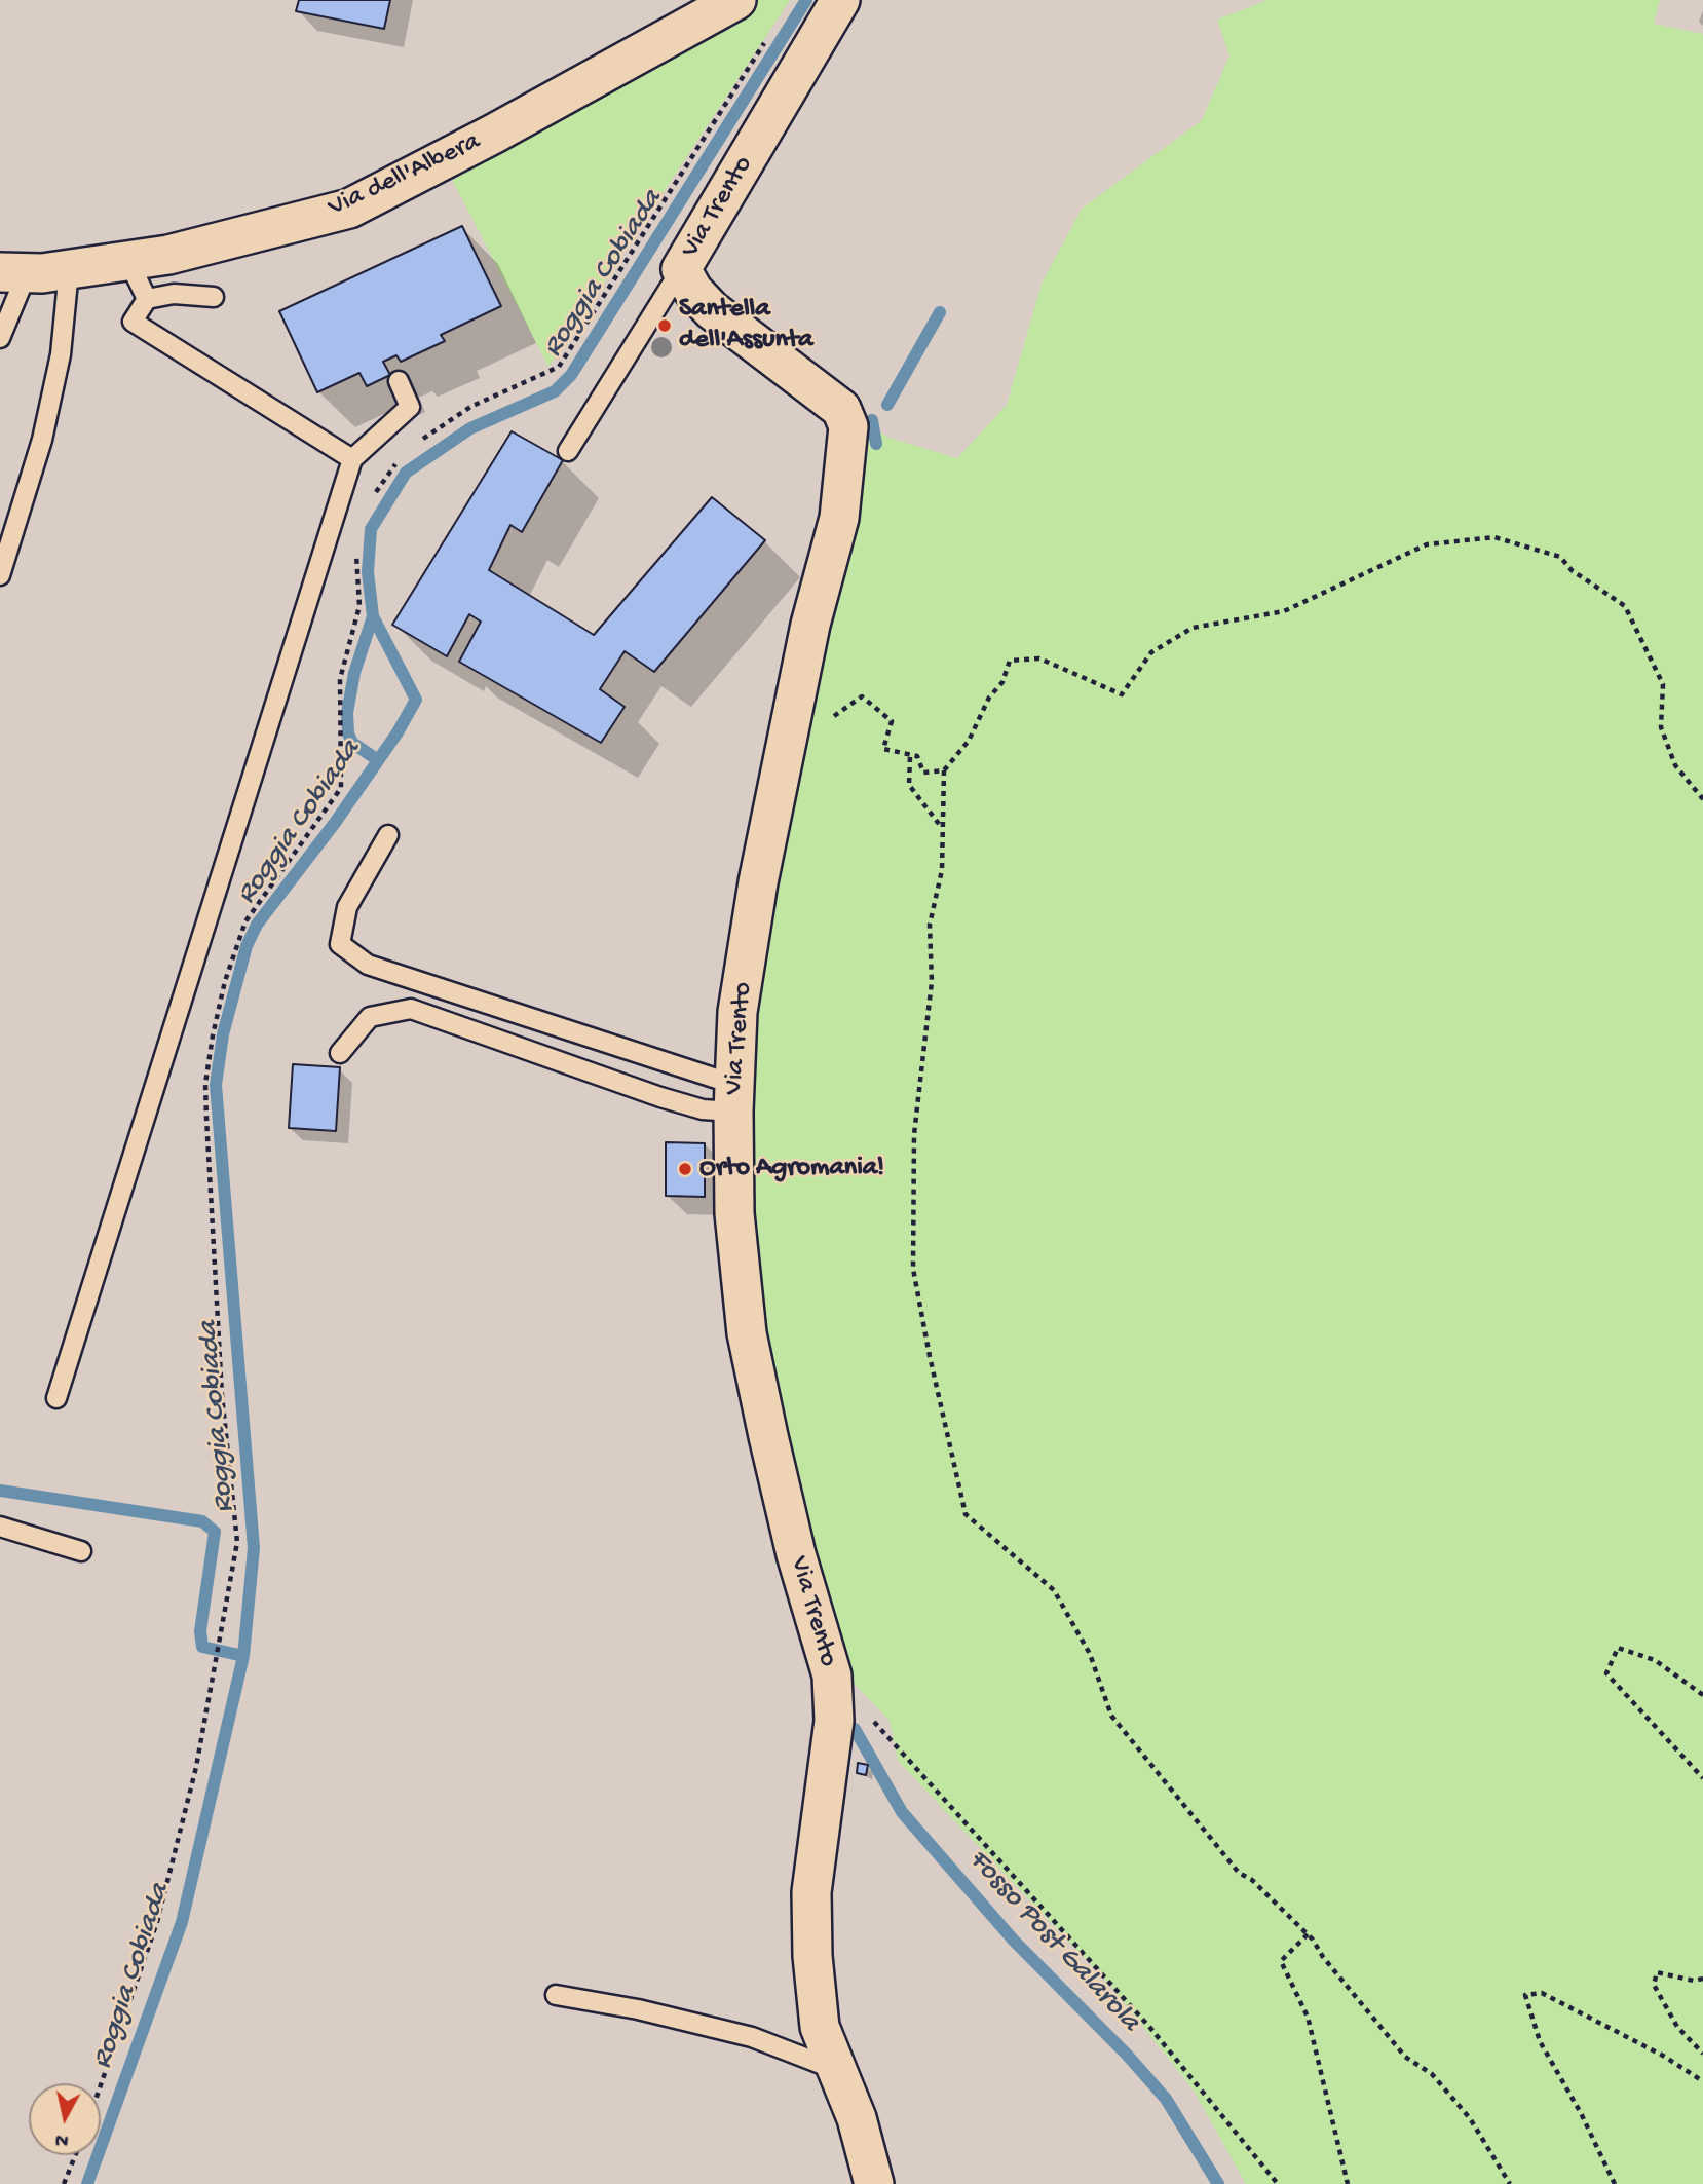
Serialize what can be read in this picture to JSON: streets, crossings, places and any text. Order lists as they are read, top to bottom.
{
  "streets": {
    "street": ["Via dell'Albera", "Via Trento"]
  },
  "water": ["Roggia Cobiada", "Fosso Post Galarola"],
  "places": ["Santella dell'Assunta", "Orto Agromania!"],
  "north": "bottom"
}
